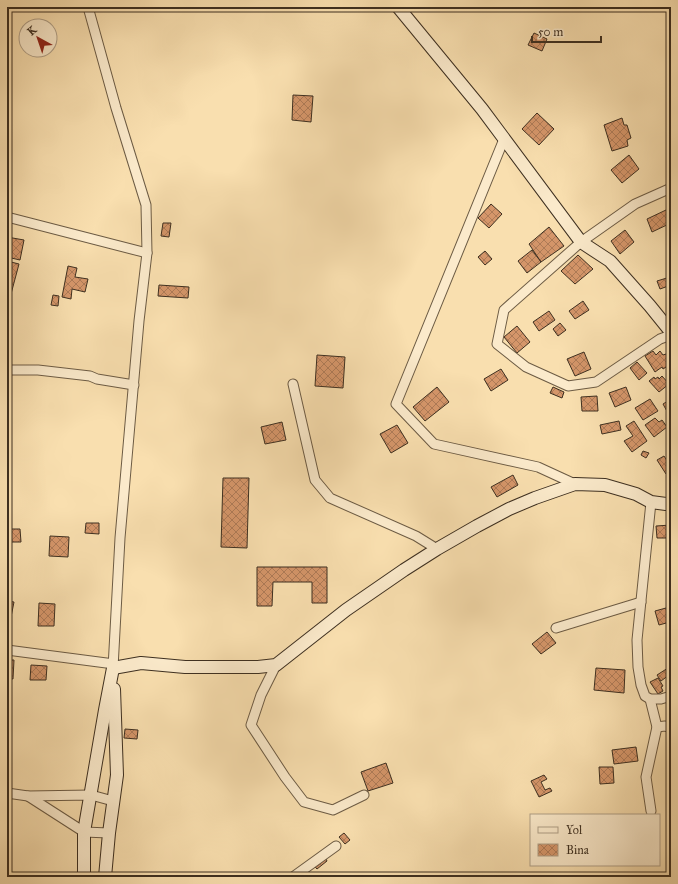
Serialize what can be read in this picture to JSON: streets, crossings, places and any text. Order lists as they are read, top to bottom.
{
  "legend": ["Yol", "Bina"],
  "scale_bar": "50 m",
  "north": "top left"
}
